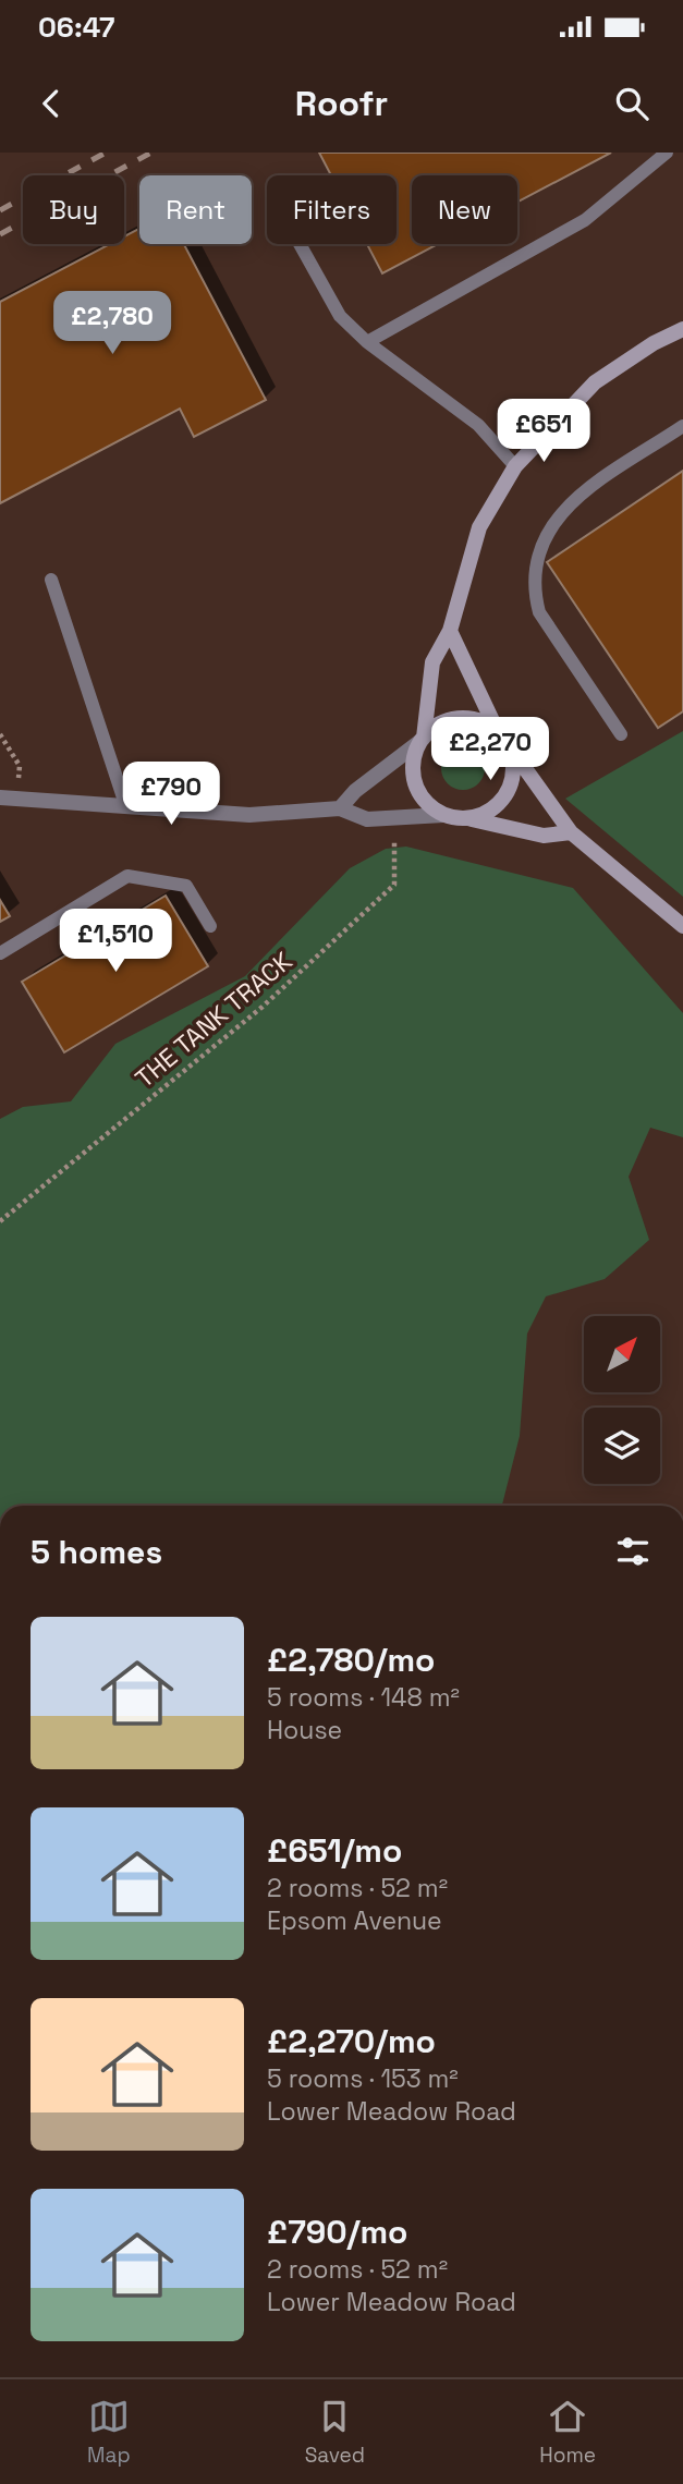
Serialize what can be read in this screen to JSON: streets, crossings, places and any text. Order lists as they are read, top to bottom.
{
  "streets": {
    "path": ["THE TANK TRACK"]
  },
  "north": "top right",
  "page": {
    "status": "06:47",
    "header": "Roofr",
    "chip": [
      "Buy",
      "Rent",
      "Filters",
      "New"
    ],
    "price": [
      "£2,780",
      "£651",
      "£2,270",
      "£790",
      "£1,510"
    ],
    "heading": "5 homes",
    "list": [
      {
        "name": "£2,780/mo",
        "note": "5 rooms · 148 m² · House"
      },
      {
        "name": "£651/mo",
        "note": "2 rooms · 52 m² · Epsom Avenue"
      },
      {
        "name": "£2,270/mo",
        "note": "5 rooms · 153 m² · Lower Meadow Road"
      },
      {
        "name": "£790/mo",
        "note": "2 rooms · 52 m² · Lower Meadow Road"
      }
    ],
    "tabs": ["Map", "Saved", "Home"]
  }
}
